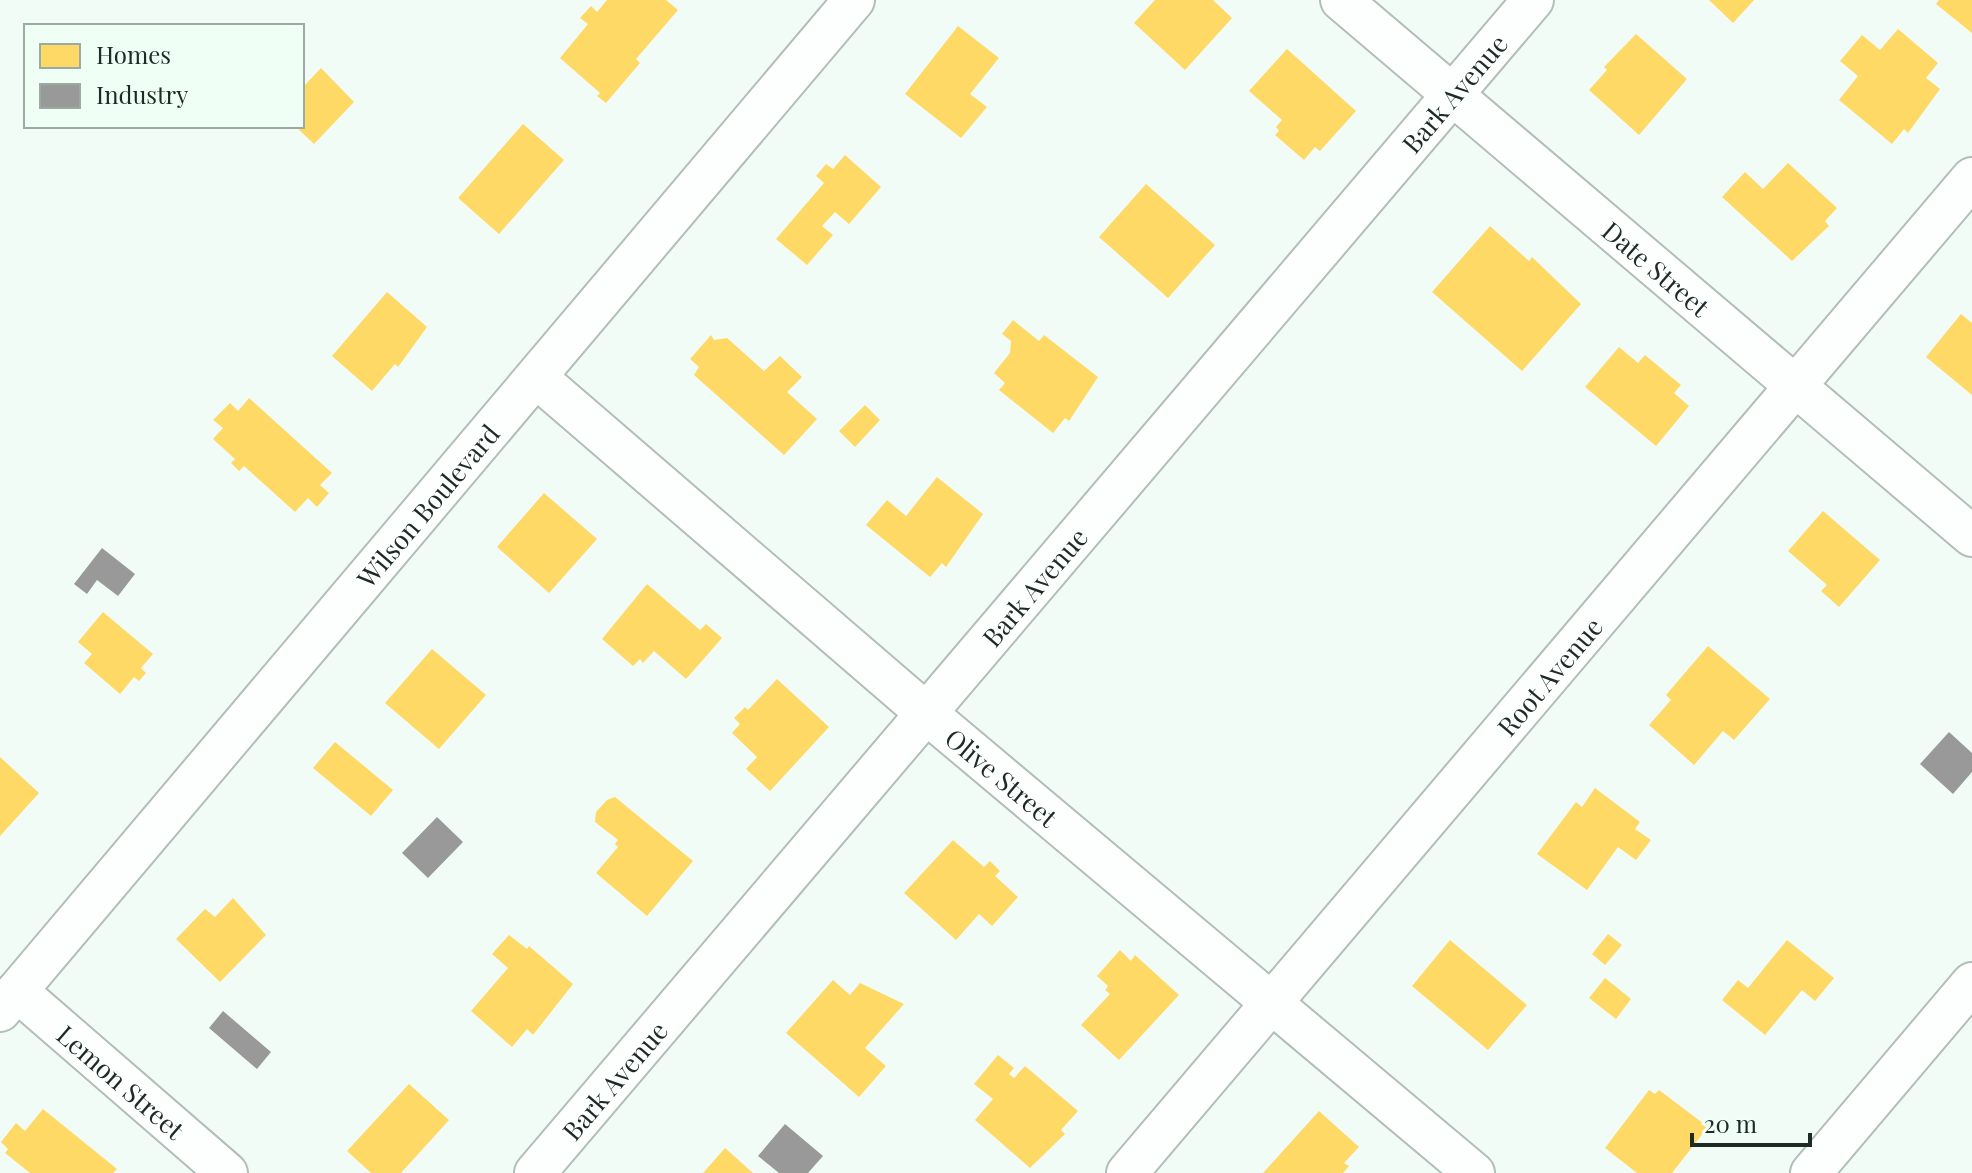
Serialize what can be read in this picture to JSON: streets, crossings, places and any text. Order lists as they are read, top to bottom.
{
  "streets": {
    "street": [
      "Bark Avenue",
      "Date Street",
      "Wilson Boulevard",
      "Root Avenue",
      "Olive Street",
      "Lemon Street"
    ]
  },
  "crossings": [
    ["Bark Avenue", "Date Street"],
    ["Bark Avenue", "Olive Street"],
    ["Date Street", "Root Avenue"],
    ["Wilson Boulevard", "Olive Street"],
    ["Wilson Boulevard", "Lemon Street"],
    ["Root Avenue", "Olive Street"]
  ],
  "legend": ["Homes", "Industry"],
  "scale_bar": "20 m"
}
